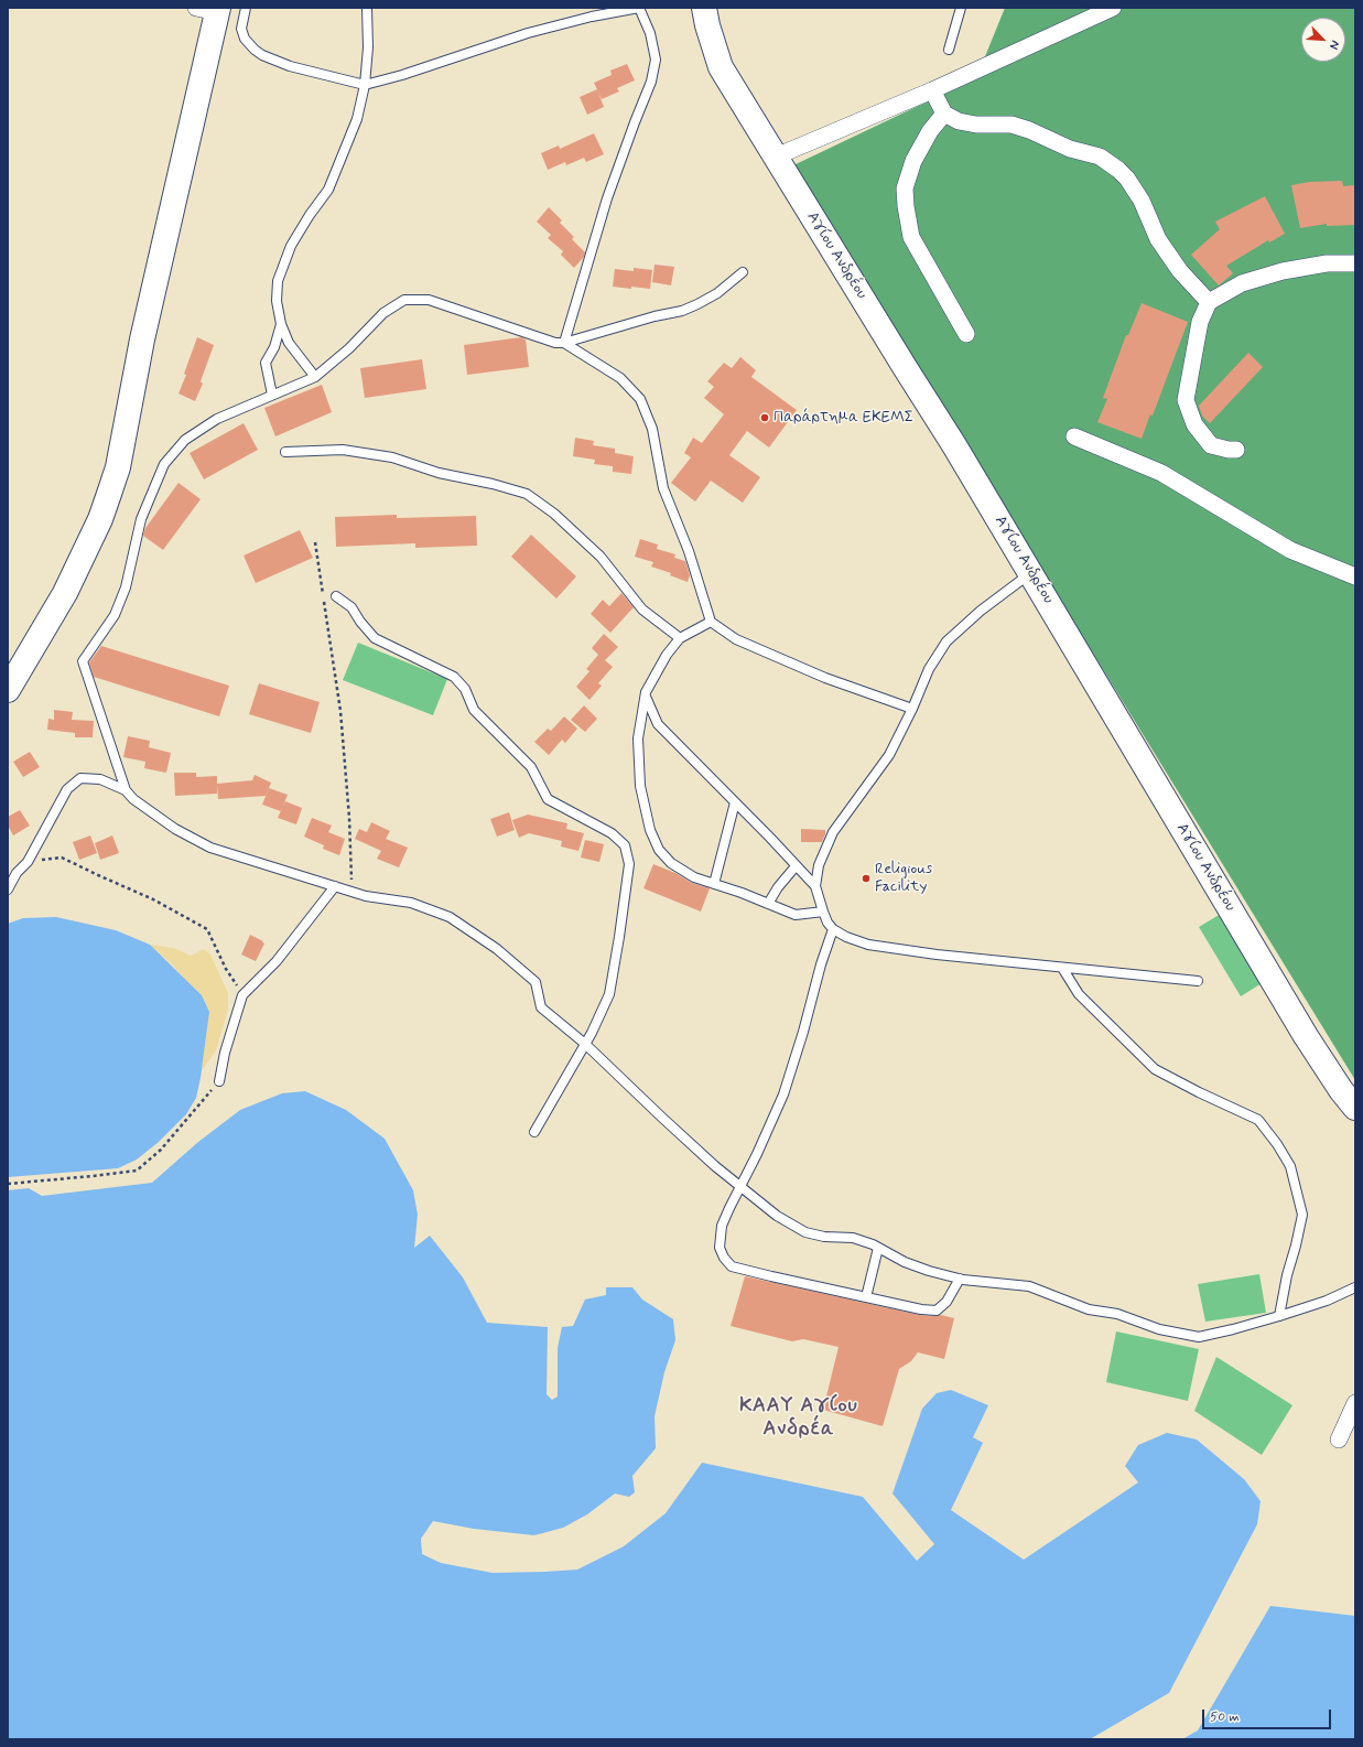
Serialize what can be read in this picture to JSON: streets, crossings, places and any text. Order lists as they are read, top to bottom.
{
  "streets": {
    "main road": ["Αγίου Ανδρέου"]
  },
  "districts": ["ΚΑΑΥ Αγίου Ανδρέα"],
  "places": ["Παράρτημα ΕΚΕΜΣ", "Religious Facility"],
  "scale_bar": "50 m",
  "north": "bottom right"
}
